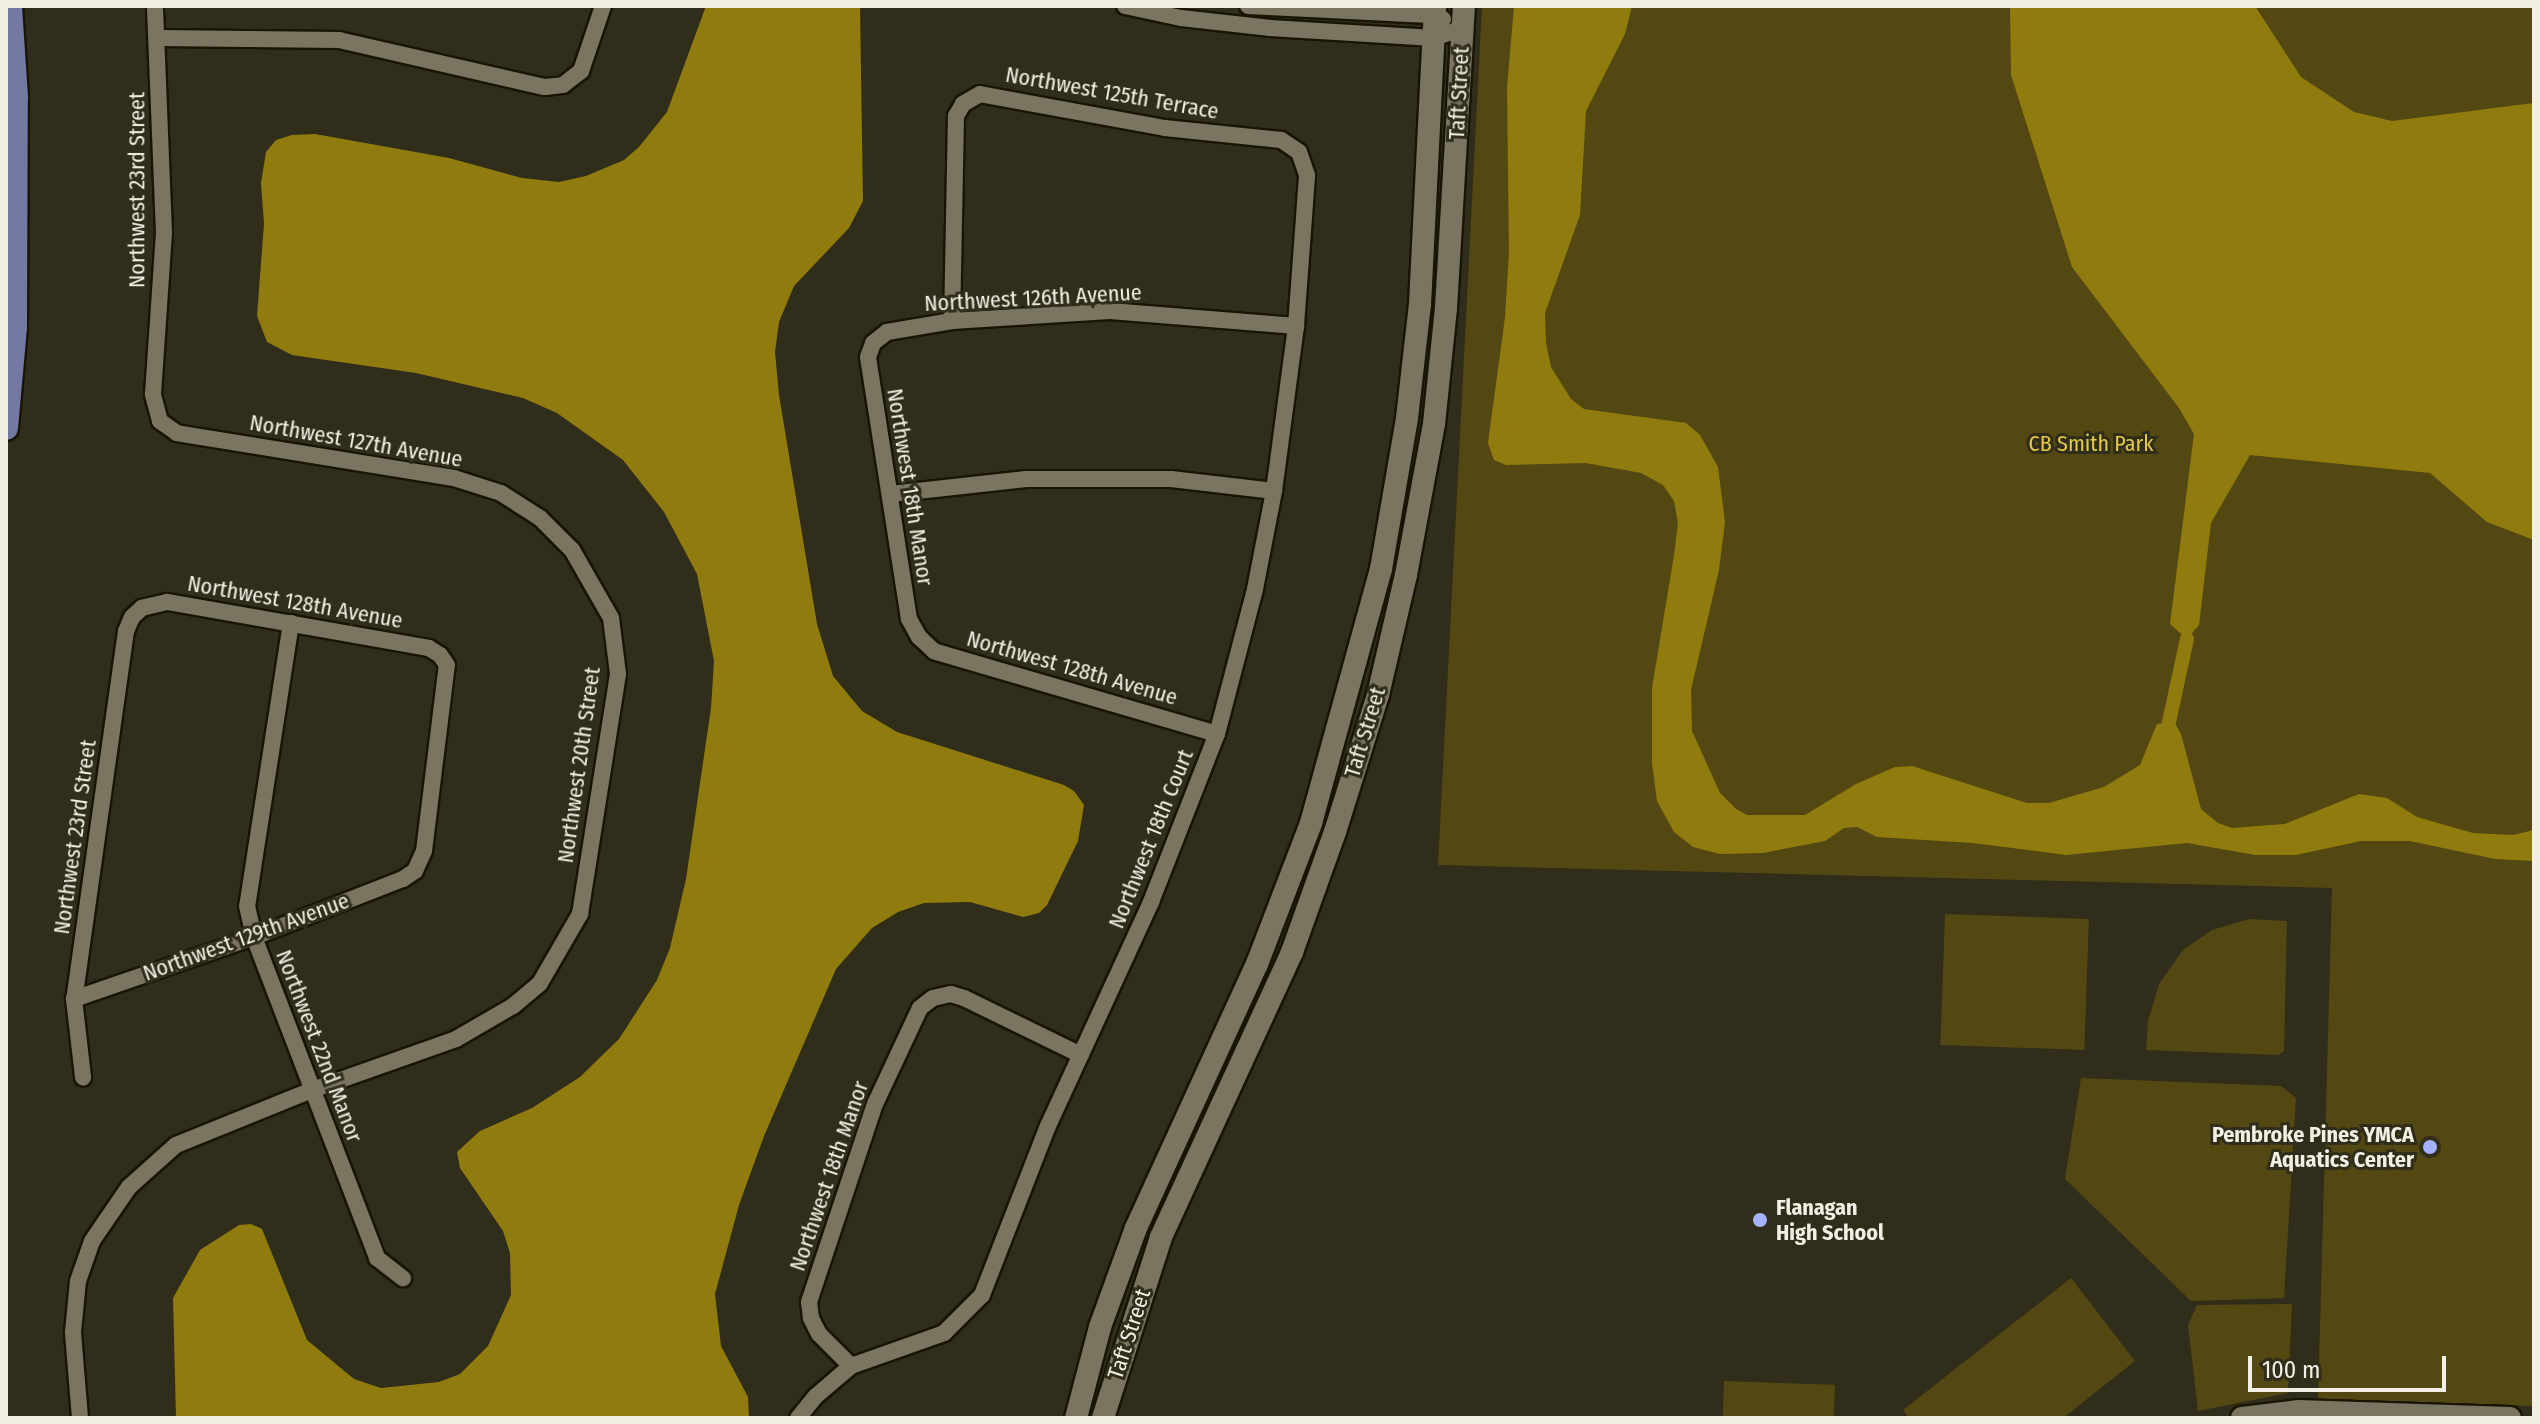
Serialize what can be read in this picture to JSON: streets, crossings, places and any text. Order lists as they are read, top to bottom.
{
  "streets": {
    "street": [
      "Northwest 125th Terrace",
      "Taft Street",
      "Northwest 23rd Street",
      "Northwest 126th Avenue",
      "Northwest 127th Avenue",
      "Northwest 18th Manor",
      "Northwest 128th Avenue",
      "Northwest 20th Street",
      "Northwest 18th Court",
      "Northwest 129th Avenue",
      "Northwest 22nd Manor"
    ]
  },
  "crossings": [
    ["Northwest 125th Terrace", "Northwest 126th Avenue"],
    ["Northwest 125th Terrace", "Northwest 18th Court"],
    ["Northwest 23rd Street", "Northwest 127th Avenue"],
    ["Northwest 23rd Street", "Northwest 128th Avenue"],
    ["Northwest 23rd Street", "Northwest 129th Avenue"],
    ["Northwest 126th Avenue", "Northwest 18th Manor"],
    ["Northwest 126th Avenue", "Northwest 18th Court"],
    ["Northwest 127th Avenue", "Northwest 20th Street"],
    ["Northwest 18th Manor", "Northwest 128th Avenue"],
    ["Northwest 18th Manor", "Northwest 18th Court"],
    ["Northwest 128th Avenue", "Northwest 18th Court"],
    ["Northwest 128th Avenue", "Northwest 129th Avenue"],
    ["Northwest 128th Avenue", "Northwest 22nd Manor"],
    ["Northwest 20th Street", "Northwest 22nd Manor"],
    ["Northwest 129th Avenue", "Northwest 22nd Manor"]
  ],
  "parks": ["CB Smith Park"],
  "places": ["Pembroke Pines YMCA Aquatics Center", "Flanagan High School"],
  "scale_bar": "100 m"
}
